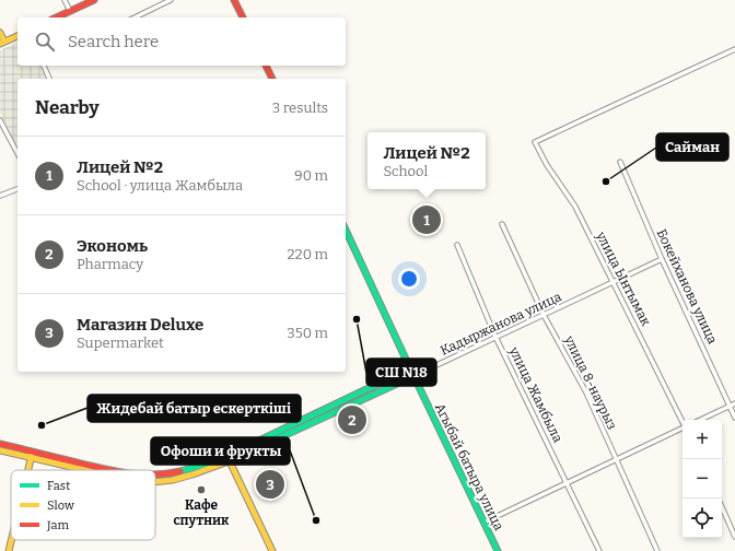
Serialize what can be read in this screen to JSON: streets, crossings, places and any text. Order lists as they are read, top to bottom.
{
  "streets": {
    "main road": ["Кадыржанова улица", "Агыбай батыра улица"],
    "street": [
      "улица Ынтымак",
      "Бокейханова улица",
      "улица 8-наурыз",
      "улица Жамбыла"
    ]
  },
  "crossings": [
    ["улица Ынтымак", "Кадыржанова улица"],
    ["Бокейханова улица", "Кадыржанова улица"],
    ["Кадыржанова улица", "улица 8-наурыз"],
    ["Кадыржанова улица", "улица Жамбыла"],
    ["Кадыржанова улица", "Агыбай батыра улица"]
  ],
  "places": [
    "Сайман",
    "СШ N18",
    "Жидебай батыр ескерткіші",
    "Кафе спутник",
    "Офоши и фрукты"
  ],
  "legend": ["Fast", "Slow", "Jam"],
  "page": {
    "search": "Search here",
    "heading": ["Nearby", "3 results"],
    "popup": ["Лицей №2", "School"],
    "list": [
      {
        "mark": "1",
        "name": "Лицей №2",
        "note": "School · улица Жамбыла",
        "value": "90 m"
      },
      {
        "mark": "2",
        "name": "Экономь",
        "note": "Pharmacy",
        "value": "220 m"
      },
      {
        "mark": "3",
        "name": "Магазин Deluxe",
        "note": "Supermarket",
        "value": "350 m"
      }
    ],
    "pins": ["1", "2", "3"],
    "map_buttons": ["+", "−"]
  }
}
